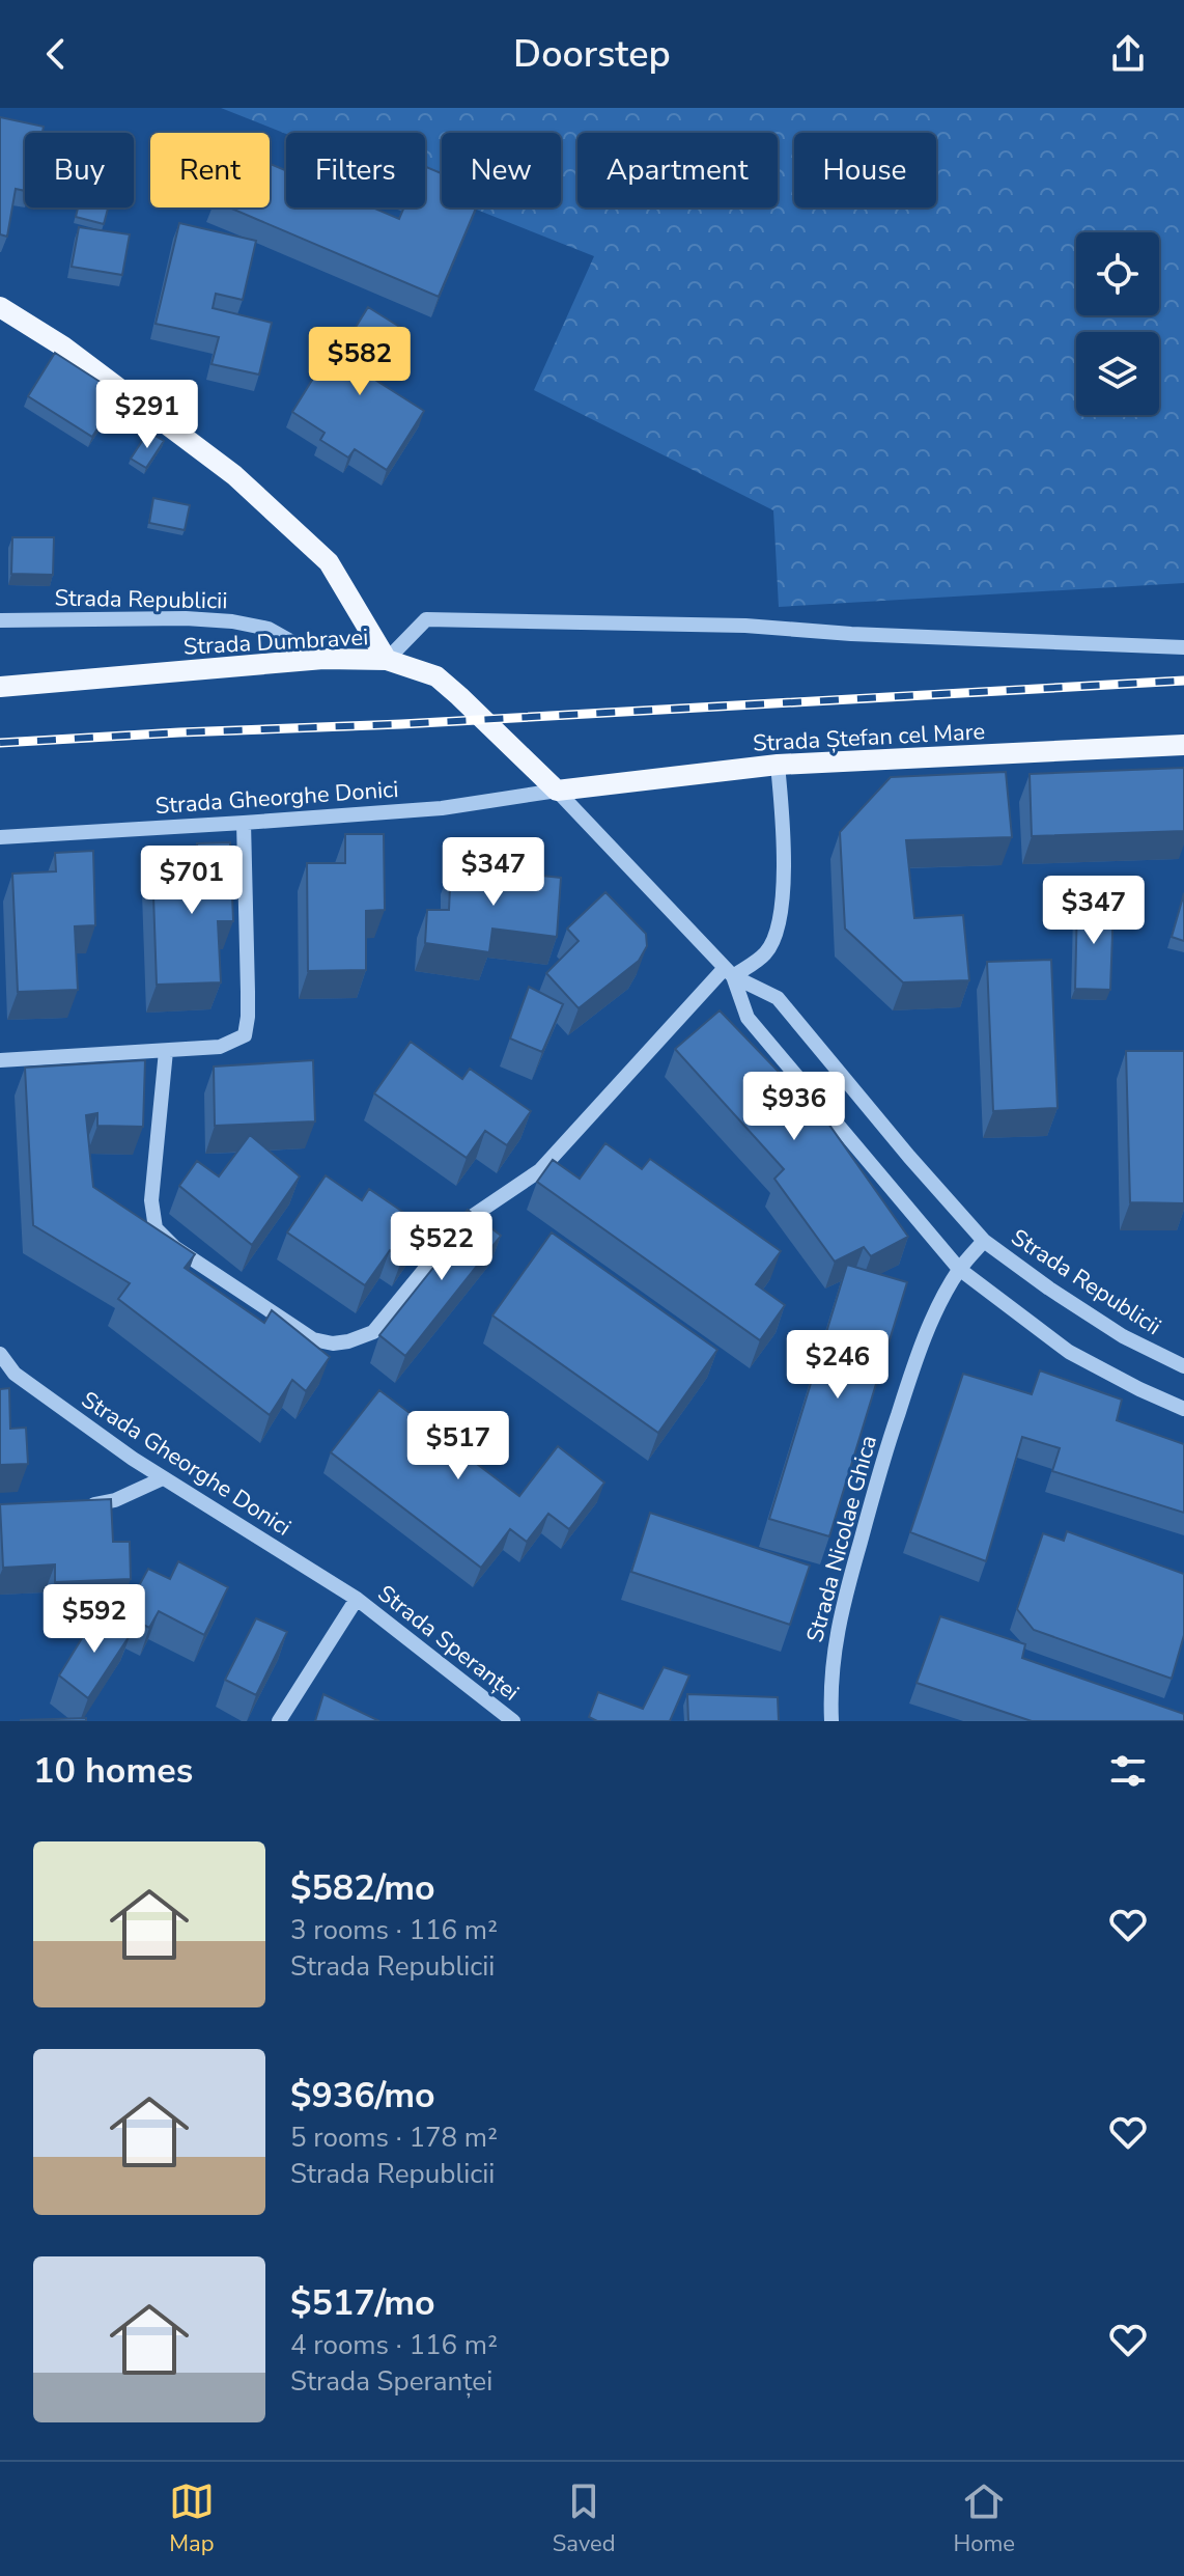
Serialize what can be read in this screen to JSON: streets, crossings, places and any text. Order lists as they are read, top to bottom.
{
  "streets": {
    "main road": ["Strada Dumbravei", "Strada Ștefan cel Mare"],
    "street": [
      "Strada Republicii",
      "Strada Gheorghe Donici",
      "Strada Nicolae Ghica",
      "Strada Speranței"
    ]
  },
  "crossings": [
    ["Strada Republicii", "Strada Dumbravei"],
    ["Strada Republicii", "Strada Ștefan cel Mare"],
    ["Strada Republicii", "Strada Gheorghe Donici"],
    ["Strada Republicii", "Strada Nicolae Ghica"],
    ["Strada Dumbravei", "Strada Ștefan cel Mare"],
    ["Strada Dumbravei", "Strada Gheorghe Donici"],
    ["Strada Ștefan cel Mare", "Strada Gheorghe Donici"],
    ["Strada Gheorghe Donici", "Strada Speranței"]
  ],
  "page": {
    "header": "Doorstep",
    "chip": [
      "Buy",
      "Rent",
      "Filters",
      "New",
      "Apartment",
      "House"
    ],
    "price": [
      "$582",
      "$291",
      "$347",
      "$701",
      "$347",
      "$936",
      "$522",
      "$246",
      "$517",
      "$592"
    ],
    "heading": "10 homes",
    "list": [
      {
        "name": "$582/mo",
        "note": "3 rooms · 116 m² · Strada Republicii"
      },
      {
        "name": "$936/mo",
        "note": "5 rooms · 178 m² · Strada Republicii"
      },
      {
        "name": "$517/mo",
        "note": "4 rooms · 116 m² · Strada Speranței"
      }
    ],
    "tabs": ["Map", "Saved", "Home"]
  }
}
